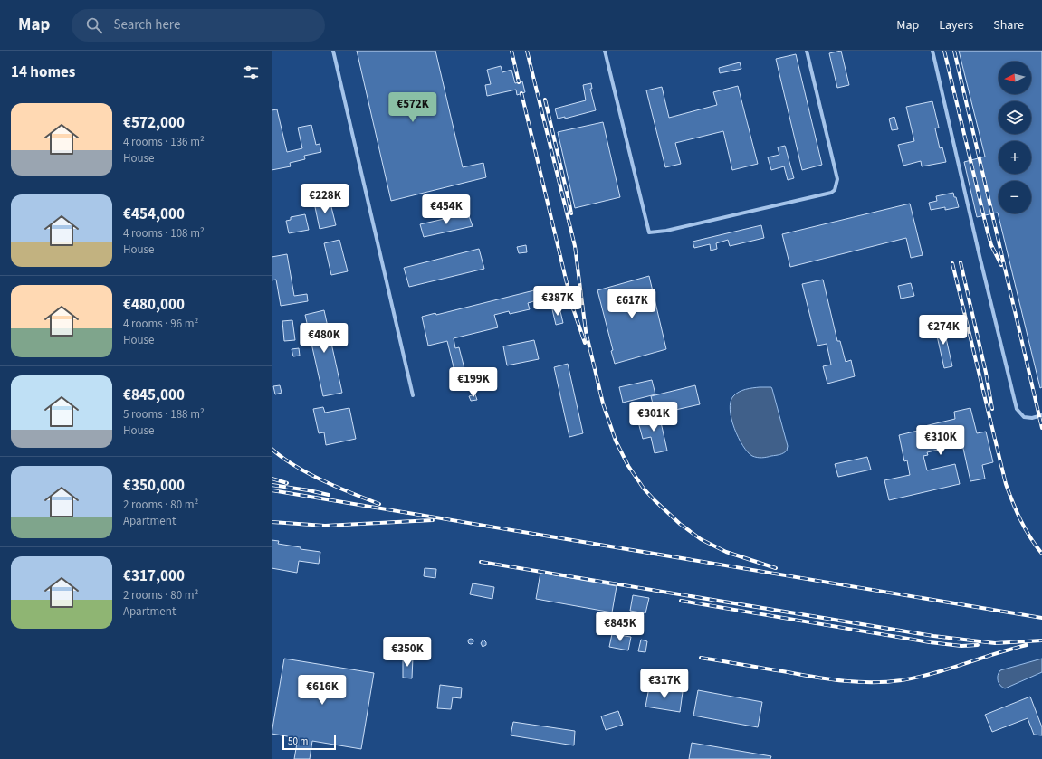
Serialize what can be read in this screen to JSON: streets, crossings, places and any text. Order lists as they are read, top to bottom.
{
  "scale_bar": "50 m",
  "north": "left",
  "page": {
    "header": "Map",
    "search": "Search here",
    "nav": ["Map", "Layers", "Share"],
    "heading": "14 homes",
    "map_buttons": ["+", "−"],
    "price": [
      "€572K",
      "€228K",
      "€454K",
      "€387K",
      "€617K",
      "€274K",
      "€480K",
      "€199K",
      "€301K",
      "€310K",
      "€845K",
      "€350K",
      "€317K",
      "€616K"
    ],
    "list": [
      {
        "name": "€572,000",
        "note": "4 rooms · 136 m² · House"
      },
      {
        "name": "€454,000",
        "note": "4 rooms · 108 m² · House"
      },
      {
        "name": "€480,000",
        "note": "4 rooms · 96 m² · House"
      },
      {
        "name": "€845,000",
        "note": "5 rooms · 188 m² · House"
      },
      {
        "name": "€350,000",
        "note": "2 rooms · 80 m² · Apartment"
      },
      {
        "name": "€317,000",
        "note": "2 rooms · 80 m² · Apartment"
      }
    ],
    "scale": "50 m"
  }
}
